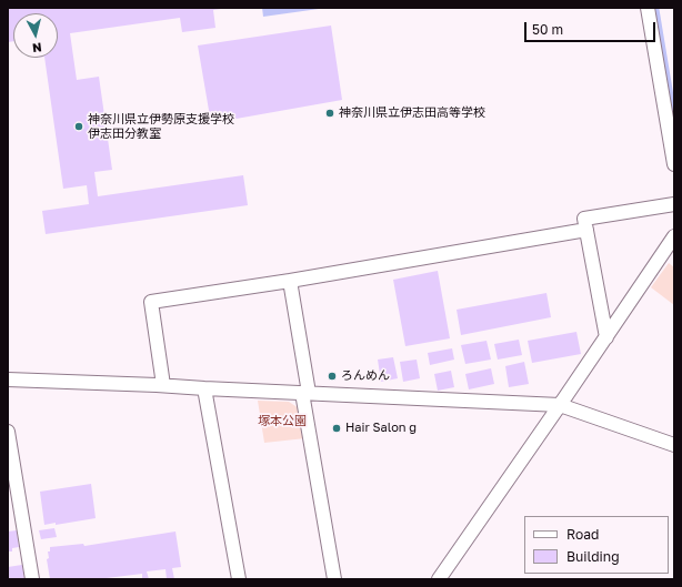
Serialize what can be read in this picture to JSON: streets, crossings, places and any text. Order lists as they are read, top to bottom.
{
  "parks": ["塚本公園"],
  "places": [
    "神奈川県立伊志田高等学校",
    "神奈川県立伊勢原支援学校 伊志田分教室",
    "ろんめん",
    "Hair Salon g"
  ],
  "legend": ["Road", "Building"],
  "scale_bar": "50 m",
  "north": "bottom"
}
